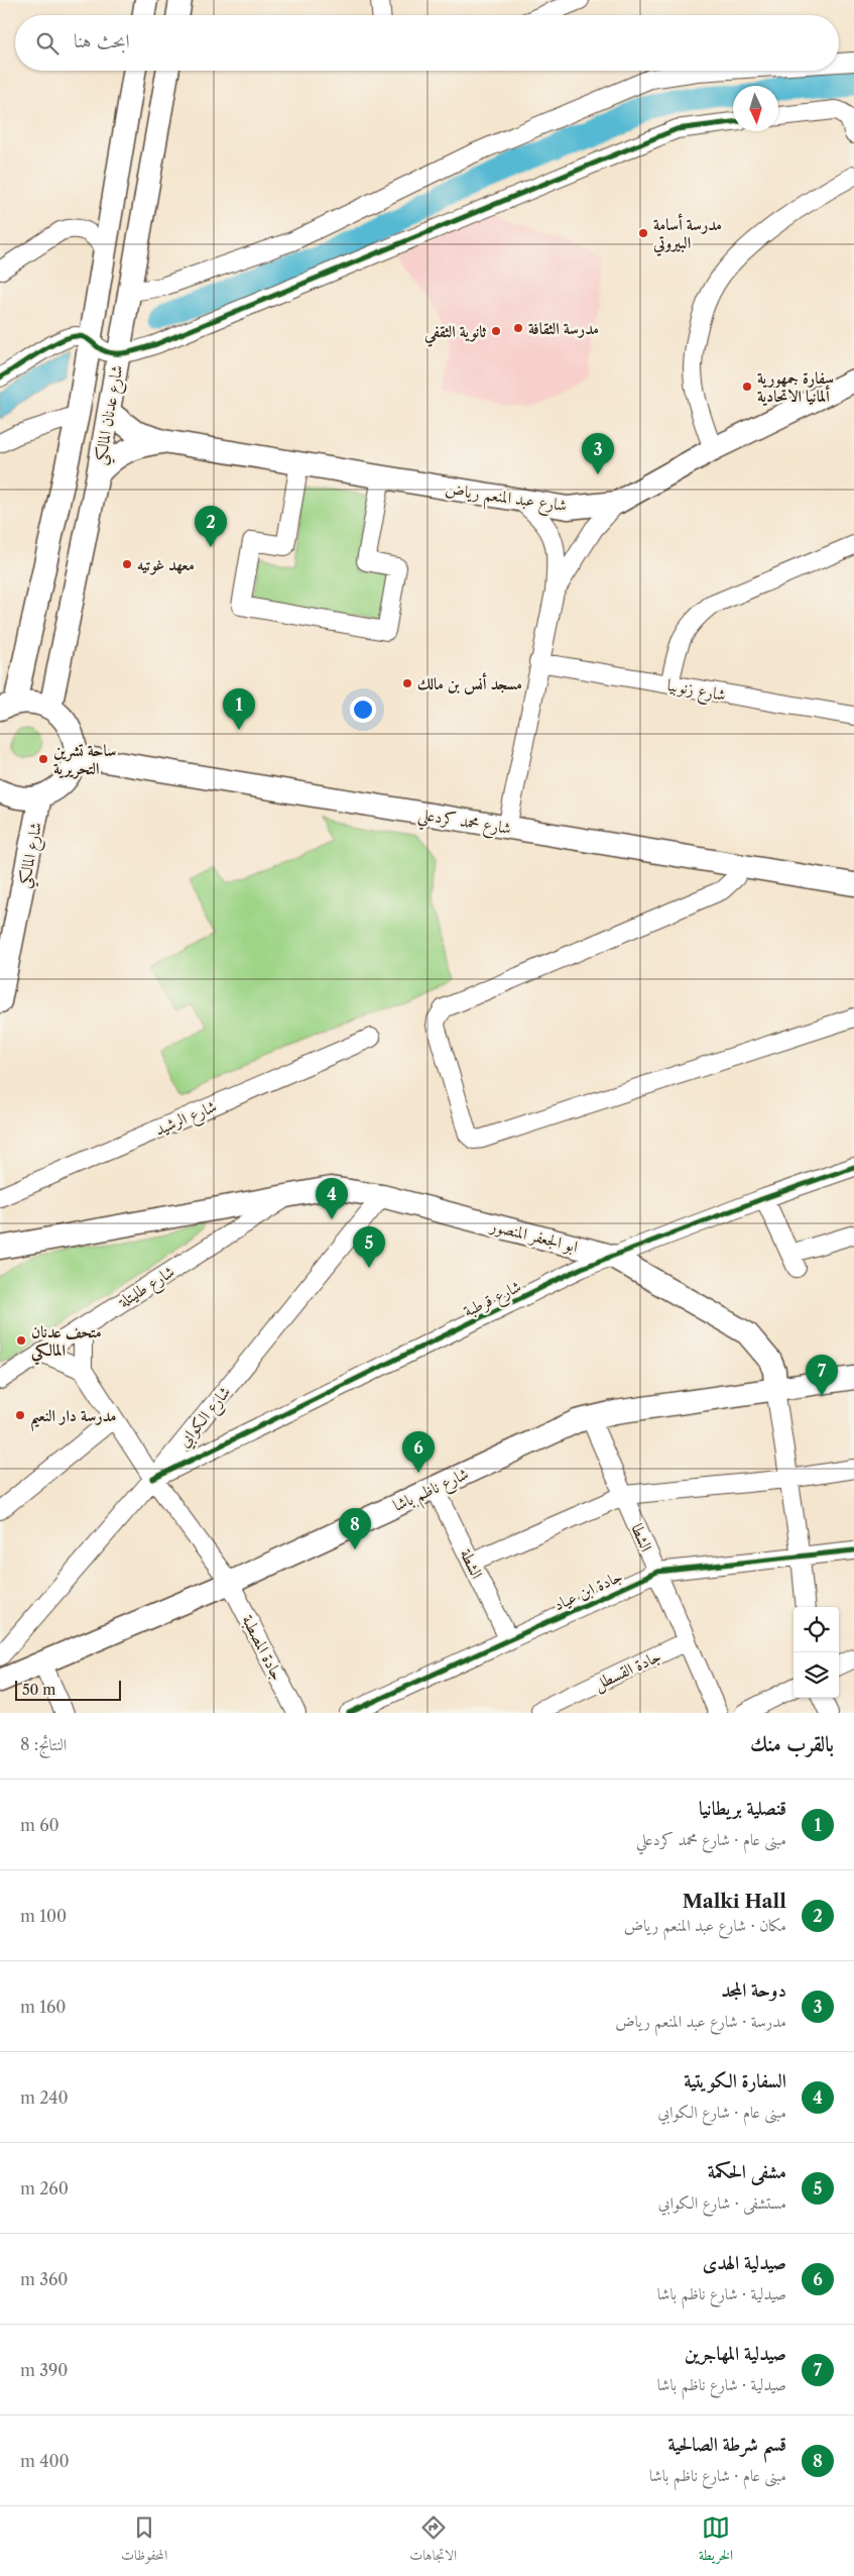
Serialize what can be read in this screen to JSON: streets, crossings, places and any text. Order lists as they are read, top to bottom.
{
  "streets": {
    "main road": [
      "شارع عدنان المالكي",
      "شارع عبد المنعم رياض",
      "شارع محمد كردعلي",
      "شارع المالكي",
      "ابو الجعفر المنصور",
      "شارع ناظم باشا"
    ],
    "street": [
      "شارع زنوبيا",
      "شارع الرشيد",
      "شارع طليتلة",
      "شارع قرطبة",
      "شارع الكوابي",
      "الشطا",
      "الشطة",
      "جادة ابن عياد",
      "جادة المصطبة",
      "جادة القسطل"
    ]
  },
  "crossings": [
    ["شارع عدنان المالكي", "شارع عبد المنعم رياض"],
    ["ابو الجعفر المنصور", "شارع طليتلة"],
    ["ابو الجعفر المنصور", "شارع قرطبة"],
    ["ابو الجعفر المنصور", "شارع الكوابي"],
    ["ابو الجعفر المنصور", "شارع ناظم باشا"],
    ["شارع قرطبة", "شارع الكوابي"],
    ["شارع قرطبة", "جادة المصطبة"],
    ["شارع الكوابي", "جادة المصطبة"],
    ["شارع ناظم باشا", "الشطا"],
    ["شارع ناظم باشا", "الشطة"],
    ["شارع ناظم باشا", "جادة المصطبة"],
    ["الشطا", "جادة ابن عياد"],
    ["الشطا", "جادة القسطل"],
    ["الشطة", "جادة ابن عياد"]
  ],
  "places": [
    "مدرسة أسامة البيروتي",
    "مدرسة الثقافة",
    "ثانوية الثقفي",
    "سفارة جمهورية ألمانيا الاتحادية",
    "معهد غوتيه",
    "مسجد أنس بن مالك",
    "ساحة تشرين التحريرية",
    "متحف عدنان المالكي",
    "مدرسة دار النعيم"
  ],
  "scale_bar": "50 m",
  "north": "bottom",
  "page": {
    "search": "ابحث هنا",
    "pins": [
      "3",
      "2",
      "1",
      "4",
      "5",
      "7",
      "6",
      "8"
    ],
    "scale": "50 m",
    "heading": ["بالقرب منك", "النتائج: 8"],
    "list": [
      {
        "mark": "1",
        "name": "قنصلية بريطانيا",
        "note": "مبنى عام · شارع محمد كردعلي",
        "value": "60 m"
      },
      {
        "mark": "2",
        "name": "Malki Hall",
        "note": "مكان · شارع عبد المنعم رياض",
        "value": "100 m"
      },
      {
        "mark": "3",
        "name": "دوحة المجد",
        "note": "مدرسة · شارع عبد المنعم رياض",
        "value": "160 m"
      },
      {
        "mark": "4",
        "name": "السفارة الكويتية",
        "note": "مبنى عام · شارع الكوابي",
        "value": "240 m"
      },
      {
        "mark": "5",
        "name": "مشفى الحكمة",
        "note": "مستشفى · شارع الكوابي",
        "value": "260 m"
      },
      {
        "mark": "6",
        "name": "صيدلية الهدى",
        "note": "صيدلية · شارع ناظم باشا",
        "value": "360 m"
      },
      {
        "mark": "7",
        "name": "صيدلية المهاجرين",
        "note": "صيدلية · شارع ناظم باشا",
        "value": "390 m"
      },
      {
        "mark": "8",
        "name": "قسم شرطة الصالحية",
        "note": "مبنى عام · شارع ناظم باشا",
        "value": "400 m"
      }
    ],
    "nav": ["الخريطة", "الاتجاهات", "المحفوظات"]
  }
}
